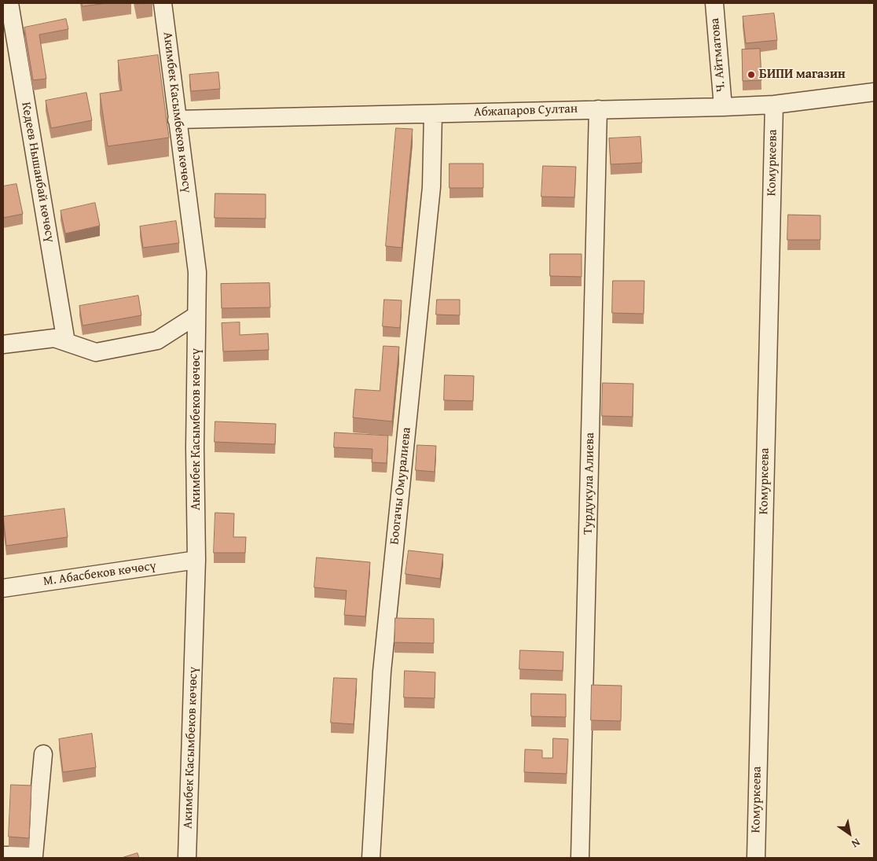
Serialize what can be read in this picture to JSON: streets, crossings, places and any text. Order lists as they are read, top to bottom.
{
  "streets": {
    "street": [
      "Ч. Айтматова",
      "Абжапаров Султан",
      "Акимбек Касымбеков көчөсү",
      "Комуркеева",
      "Кедеев Нышанбай көчөсү",
      "Турдукула Алиева",
      "Боогачы Омуралиева",
      "М. Абасбеков көчөсү"
    ]
  },
  "crossings": [
    ["Ч. Айтматова", "Абжапаров Султан"],
    ["Абжапаров Султан", "Акимбек Касымбеков көчөсү"],
    ["Абжапаров Султан", "Комуркеева"],
    ["Абжапаров Султан", "Турдукула Алиева"],
    ["Абжапаров Султан", "Боогачы Омуралиева"],
    ["Акимбек Касымбеков көчөсү", "М. Абасбеков көчөсү"]
  ],
  "places": ["БИПИ магазин"],
  "north": "bottom right"
}
